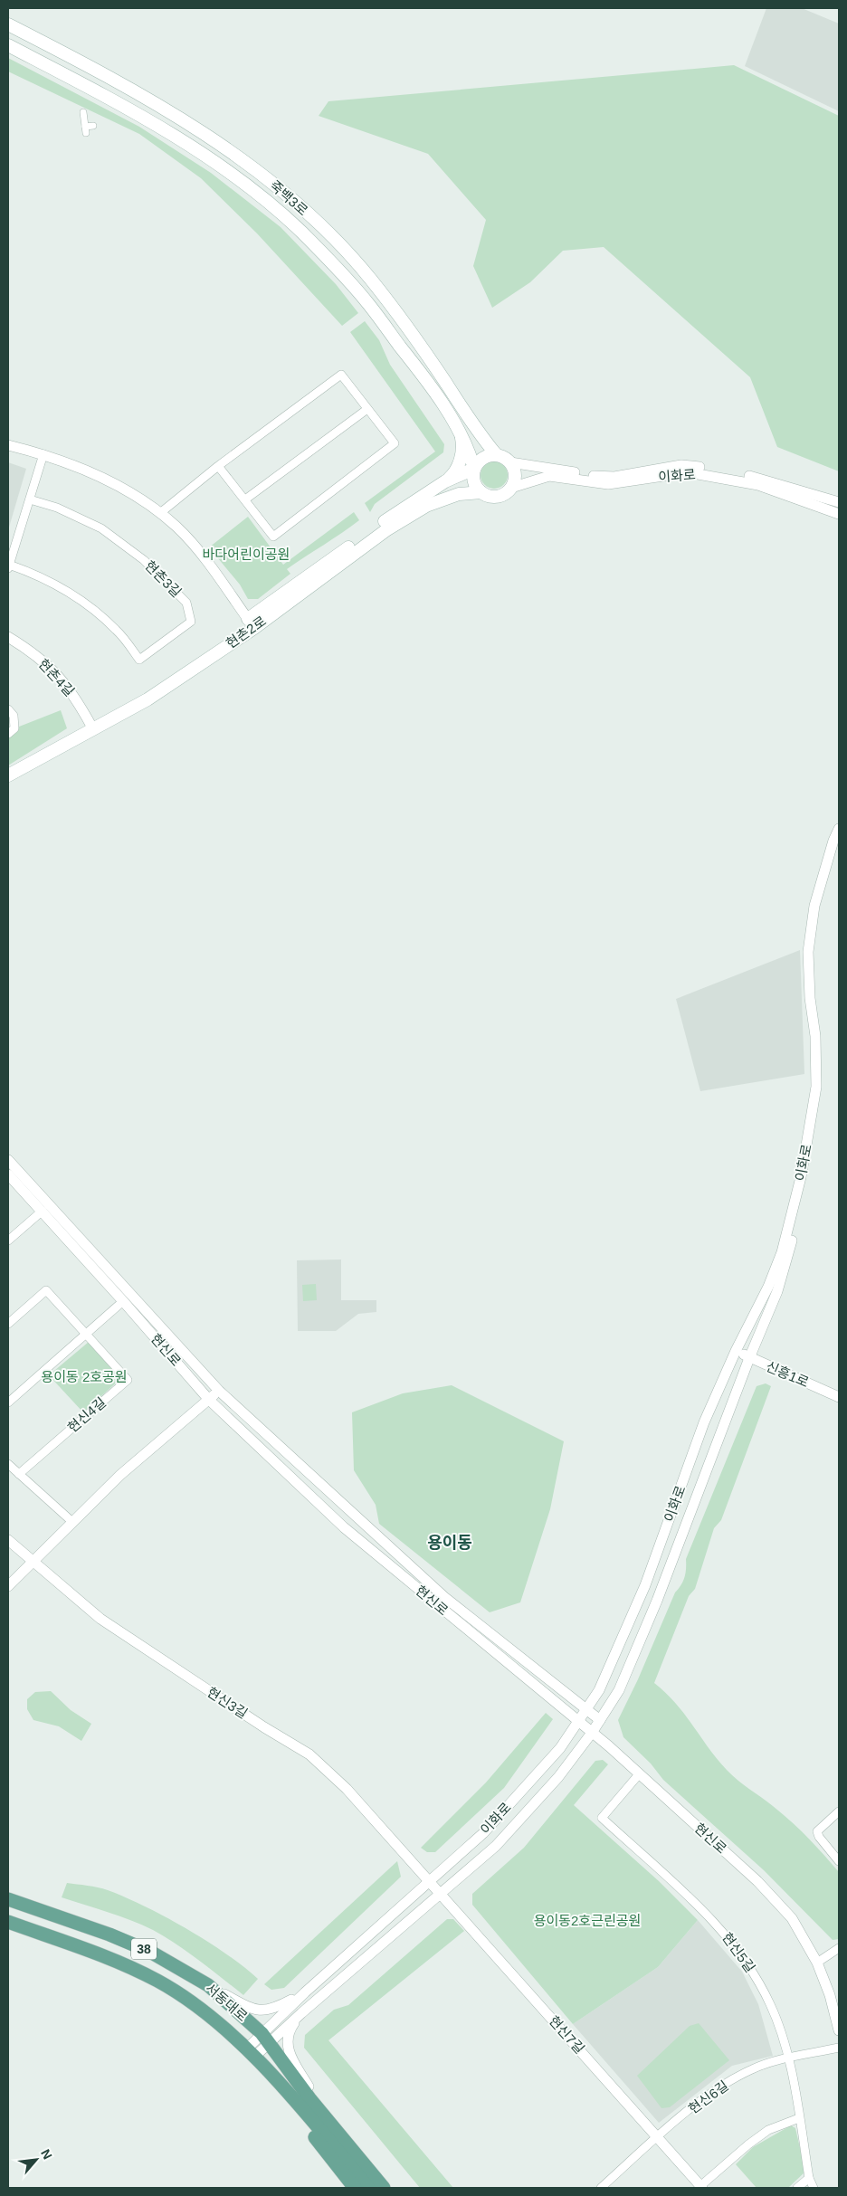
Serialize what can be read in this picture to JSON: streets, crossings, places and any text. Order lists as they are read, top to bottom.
{
  "streets": {
    "main road": [
      "죽백3로",
      "현촌2로",
      "38",
      "서동대로"
    ],
    "street": [
      "이화로",
      "현촌3길",
      "현촌4길",
      "현신로",
      "신흥1로",
      "현신4길",
      "현신3길",
      "현신5길",
      "현신7길",
      "현신6길"
    ]
  },
  "crossings": [
    ["죽백3로", "이화로"],
    ["죽백3로", "현촌2로"],
    ["이화로", "현촌2로"],
    ["이화로", "현신로"],
    ["이화로", "신흥1로"],
    ["이화로", "현신3길"],
    ["이화로", "서동대로"],
    ["이화로", "현신7길"],
    ["현촌2로", "현촌4길"],
    ["현신로", "현신5길"],
    ["현신3길", "현신7길"],
    ["현신5길", "현신6길"],
    ["현신7길", "현신6길"]
  ],
  "districts": ["용이동"],
  "parks": ["바다어린이공원", "용이동 2호공원", "용이동2호근린공원"],
  "north": "top right"
}
